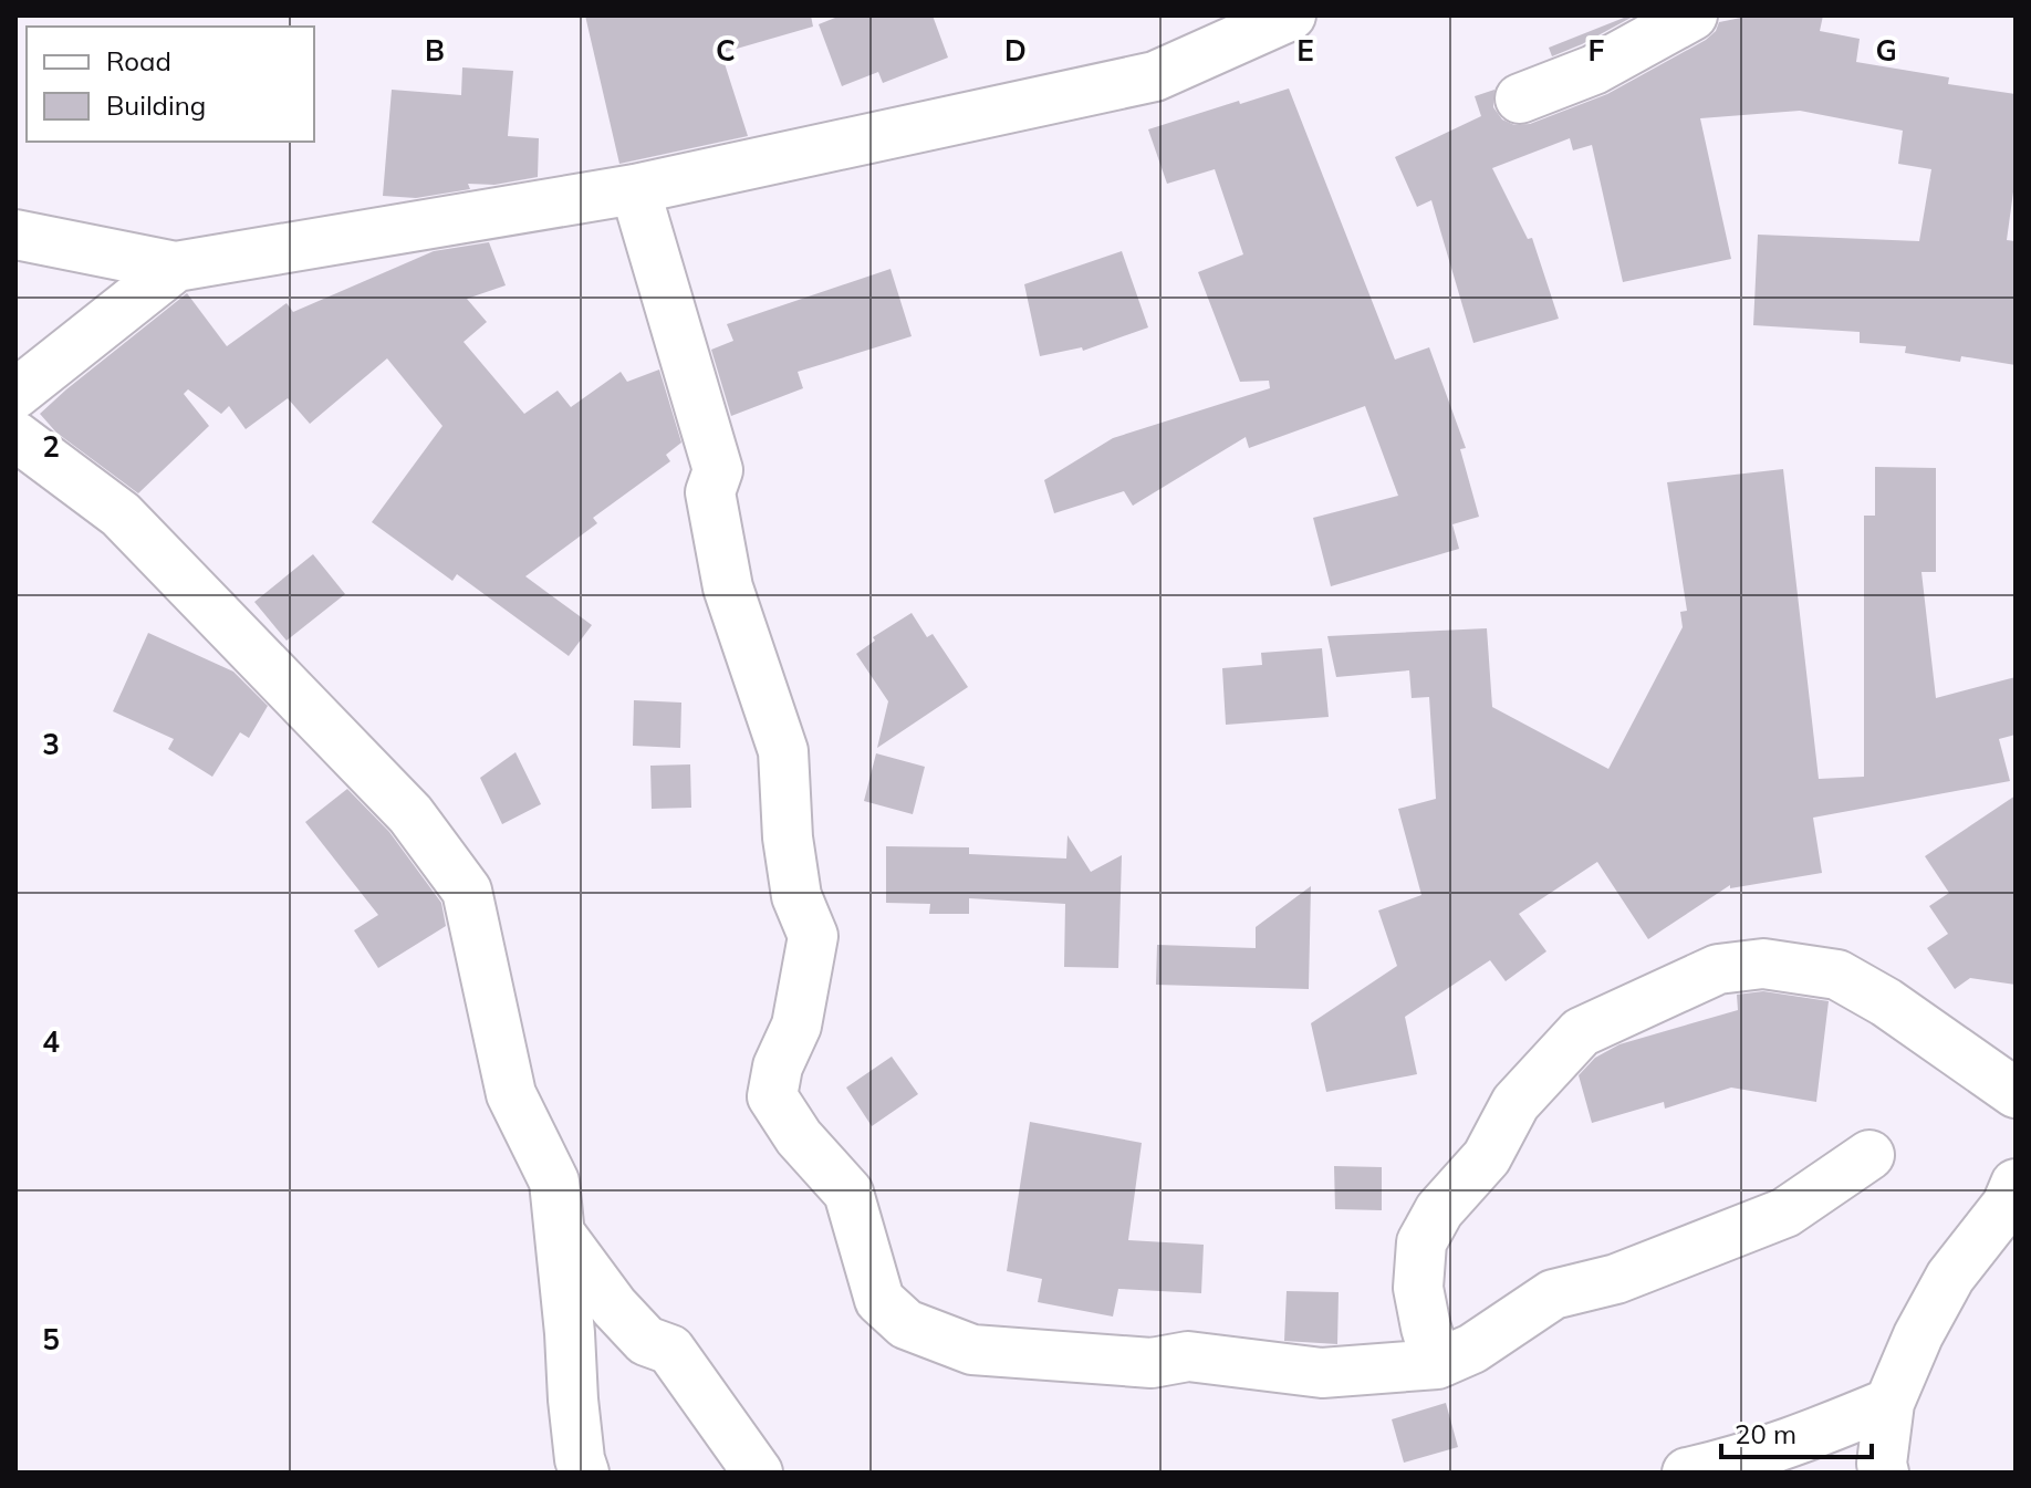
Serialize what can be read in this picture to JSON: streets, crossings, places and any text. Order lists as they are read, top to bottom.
{
  "legend": ["Road", "Building"],
  "scale_bar": "20 m",
  "grid": {
    "columns": [
      "B",
      "C",
      "D",
      "E",
      "F",
      "G"
    ],
    "rows": [
      "2",
      "3",
      "4",
      "5"
    ]
  }
}
